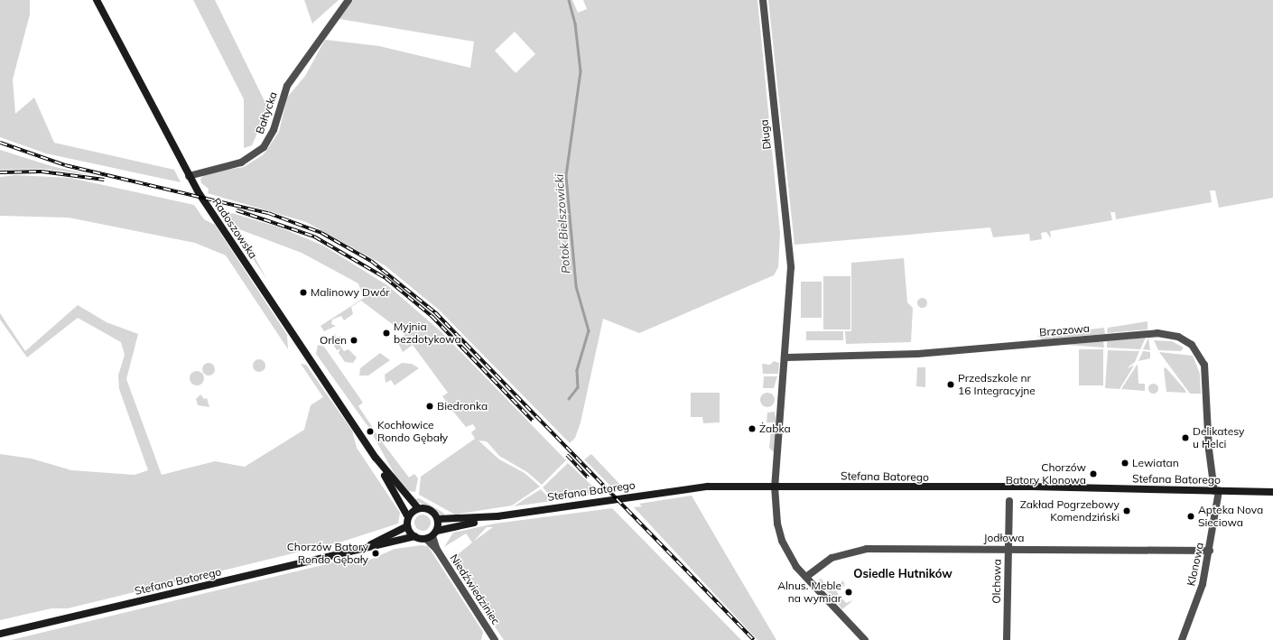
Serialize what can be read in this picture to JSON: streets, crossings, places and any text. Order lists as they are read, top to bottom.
{
  "streets": {
    "street": [
      "Bałtycka",
      "Długa",
      "Radoszowska",
      "Brzozowa",
      "Stefana Batorego",
      "Jodłowa",
      "Klonowa",
      "Olchowa",
      "Niedźwiedziniec"
    ]
  },
  "crossings": [
    ["Bałtycka", "Radoszowska"],
    ["Długa", "Brzozowa"],
    ["Radoszowska", "Stefana Batorego"],
    ["Radoszowska", "Niedźwiedziniec"],
    ["Brzozowa", "Stefana Batorego"],
    ["Brzozowa", "Klonowa"],
    ["Stefana Batorego", "Klonowa"],
    ["Stefana Batorego", "Niedźwiedziniec"],
    ["Jodłowa", "Klonowa"],
    ["Jodłowa", "Olchowa"]
  ],
  "districts": ["Osiedle Hutników"],
  "water": ["Potok Bielszowicki"],
  "places": [
    "Malinowy Dwór",
    "Myjnia bezdotykowa",
    "Orlen",
    "Przedszkole nr 16 Integracyjne",
    "Biedronka",
    "Żabka",
    "Kochłowice Rondo Gębały",
    "Delikatesy u Helci",
    "Lewiatan",
    "Chorzów Batory Klonowa",
    "Zakład Pogrzebowy Komendziński",
    "Apteka Nova Sieciowa",
    "Chorzów Batory Rondo Gębały",
    "Alnus. Meble na wymiar"
  ]
}
